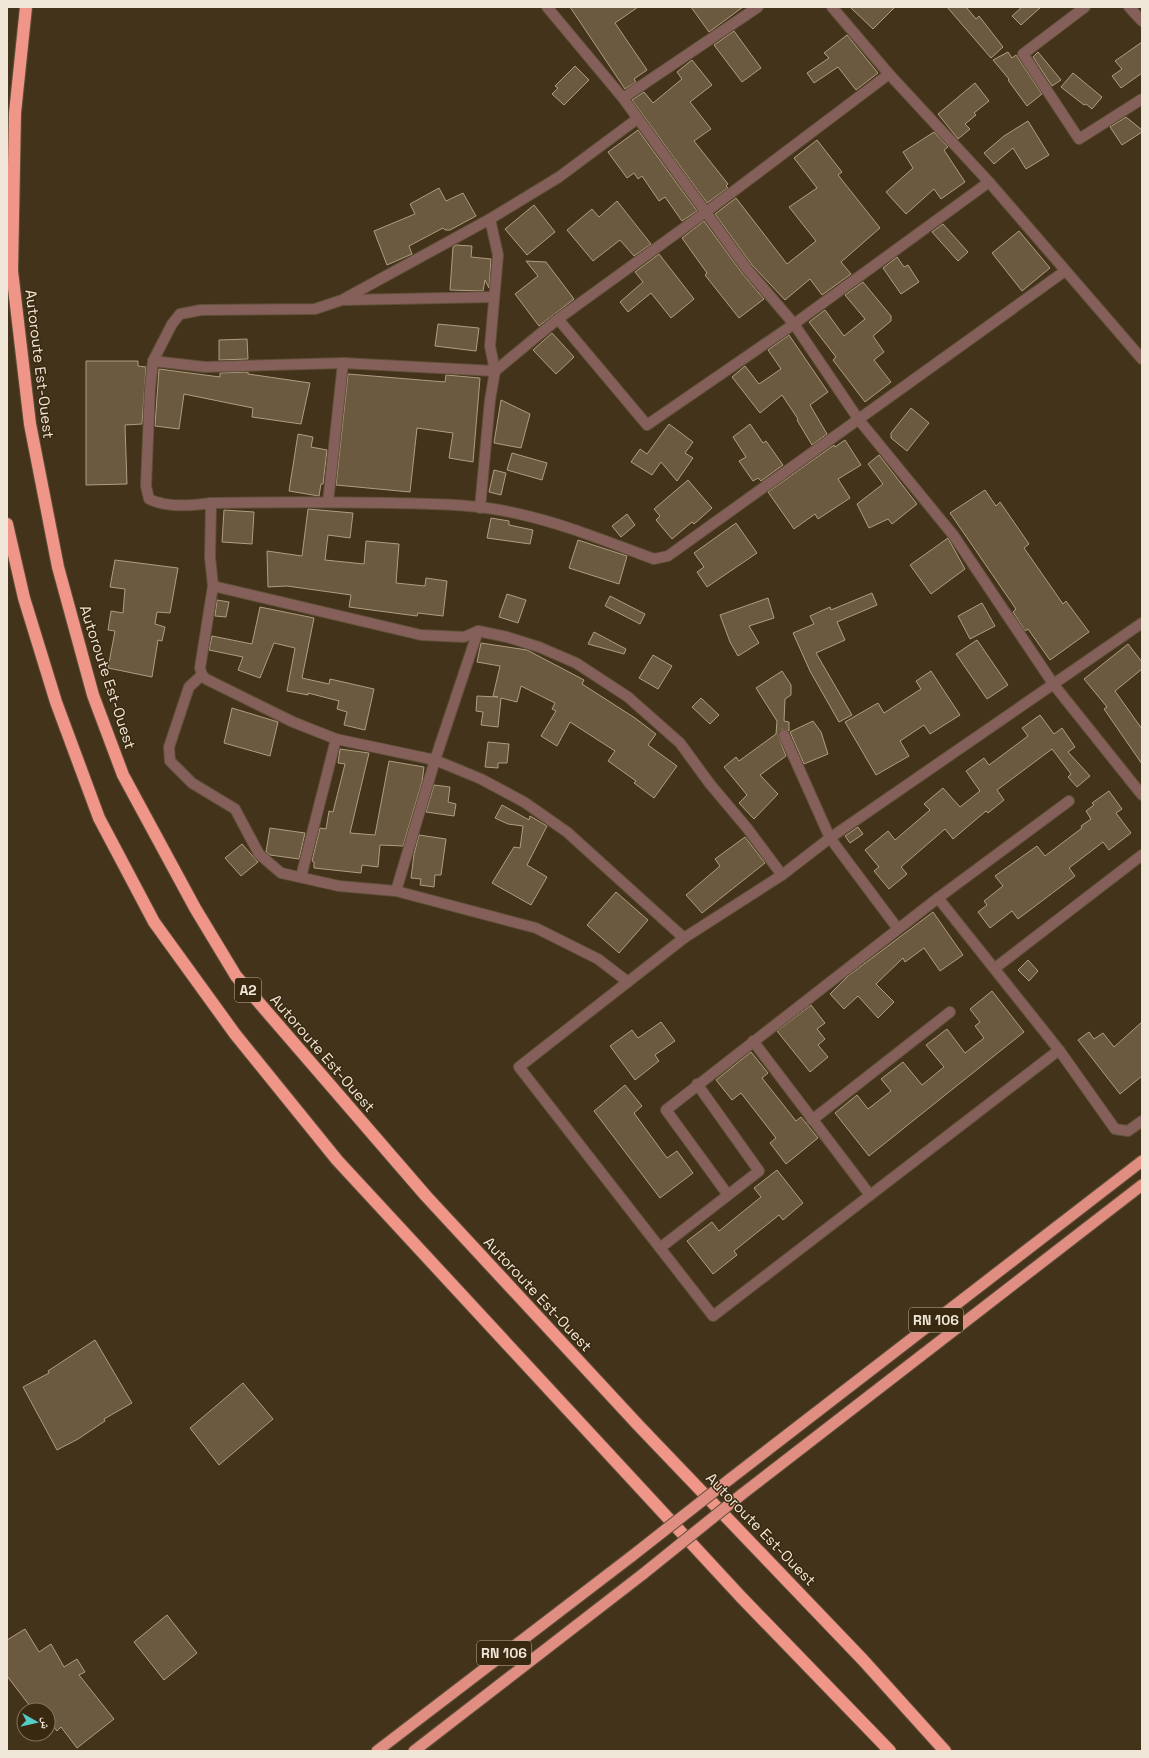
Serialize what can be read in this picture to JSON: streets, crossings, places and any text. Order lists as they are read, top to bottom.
{
  "streets": {
    "highway": ["Autoroute Est-Ouest", "A2", "RN 106"]
  },
  "north": "right"
}
